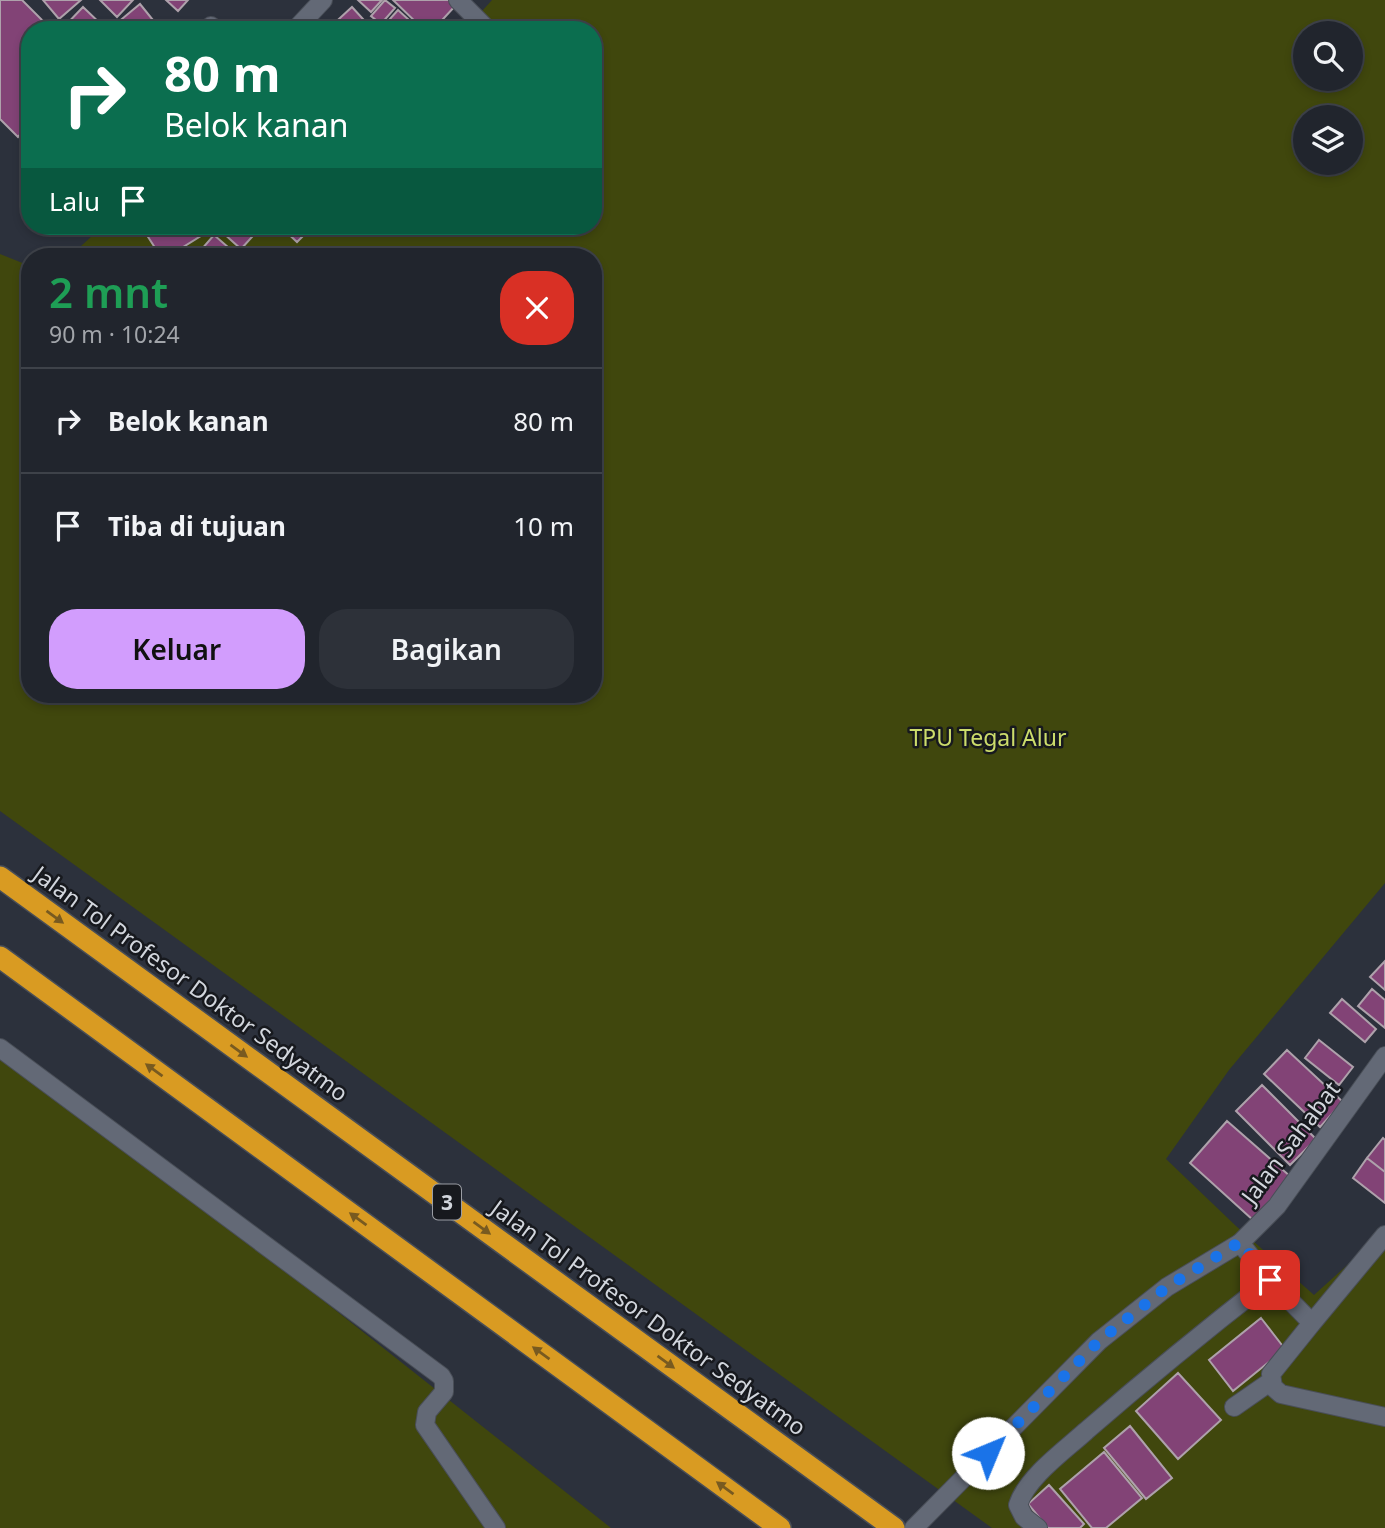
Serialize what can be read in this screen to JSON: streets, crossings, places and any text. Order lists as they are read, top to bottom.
{
  "streets": {
    "highway": ["Jalan Tol Profesor Doktor Sedyatmo", "3"],
    "street": ["Jalan Sahabat"]
  },
  "parks": ["TPU Tegal Alur"],
  "page": {
    "turn": ["80 m", "Belok kanan"],
    "then": "Lalu",
    "heading": ["2 mnt", "90 m · 10:24"],
    "list": [
      {
        "name": "Belok kanan",
        "value": "80 m"
      },
      {
        "name": "Tiba di tujuan",
        "value": "10 m"
      }
    ],
    "buttons": ["Keluar", "Bagikan"]
  }
}
